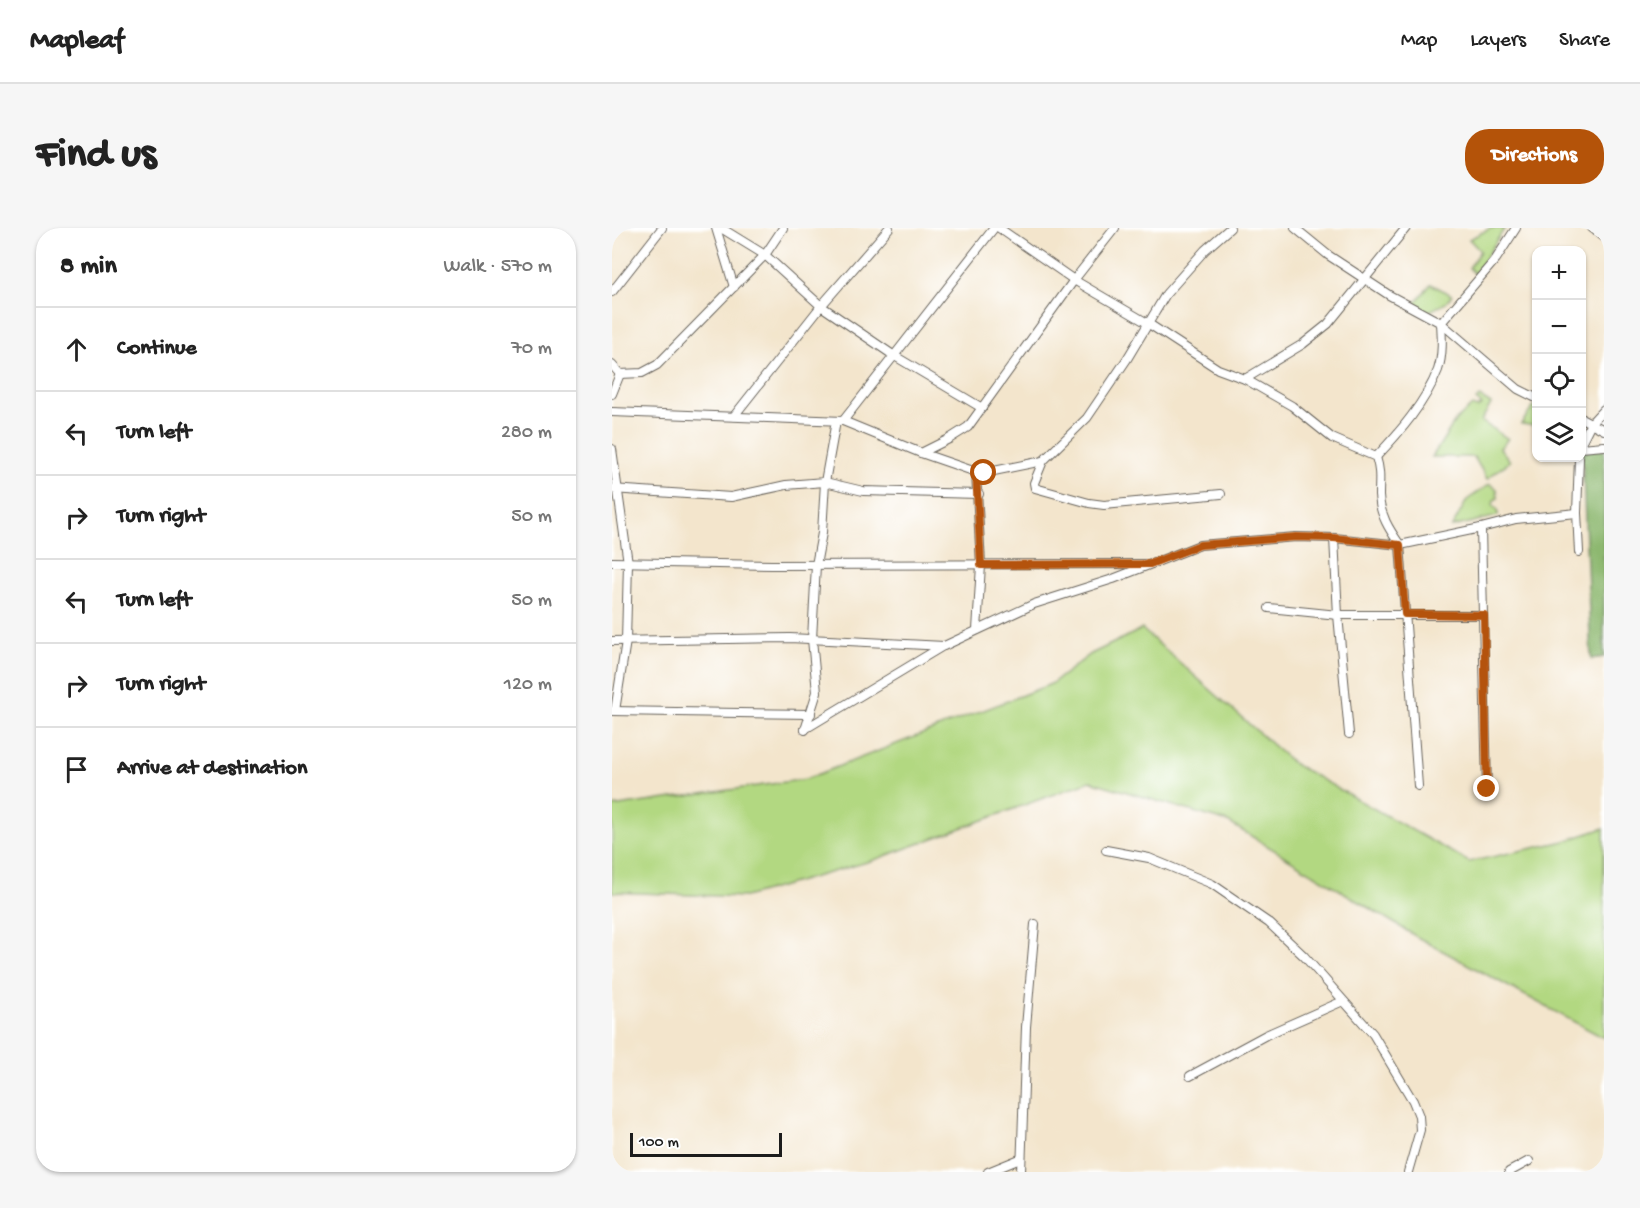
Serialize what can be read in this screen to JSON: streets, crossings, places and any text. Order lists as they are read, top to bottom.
{
  "scale_bar": "100 m",
  "page": {
    "header": "Mapleaf",
    "nav": ["Map", "Layers", "Share"],
    "buttons": "Directions",
    "title": "Find us",
    "heading": ["8 min", "Walk · 570 m"],
    "map_buttons": ["+", "−"],
    "list": [
      ["Continue", "70 m"],
      ["Turn left", "280 m"],
      ["Turn right", "50 m"],
      ["Turn left", "50 m"],
      ["Turn right", "120 m"],
      "Arrive at destination"
    ],
    "scale": "100 m"
  }
}
